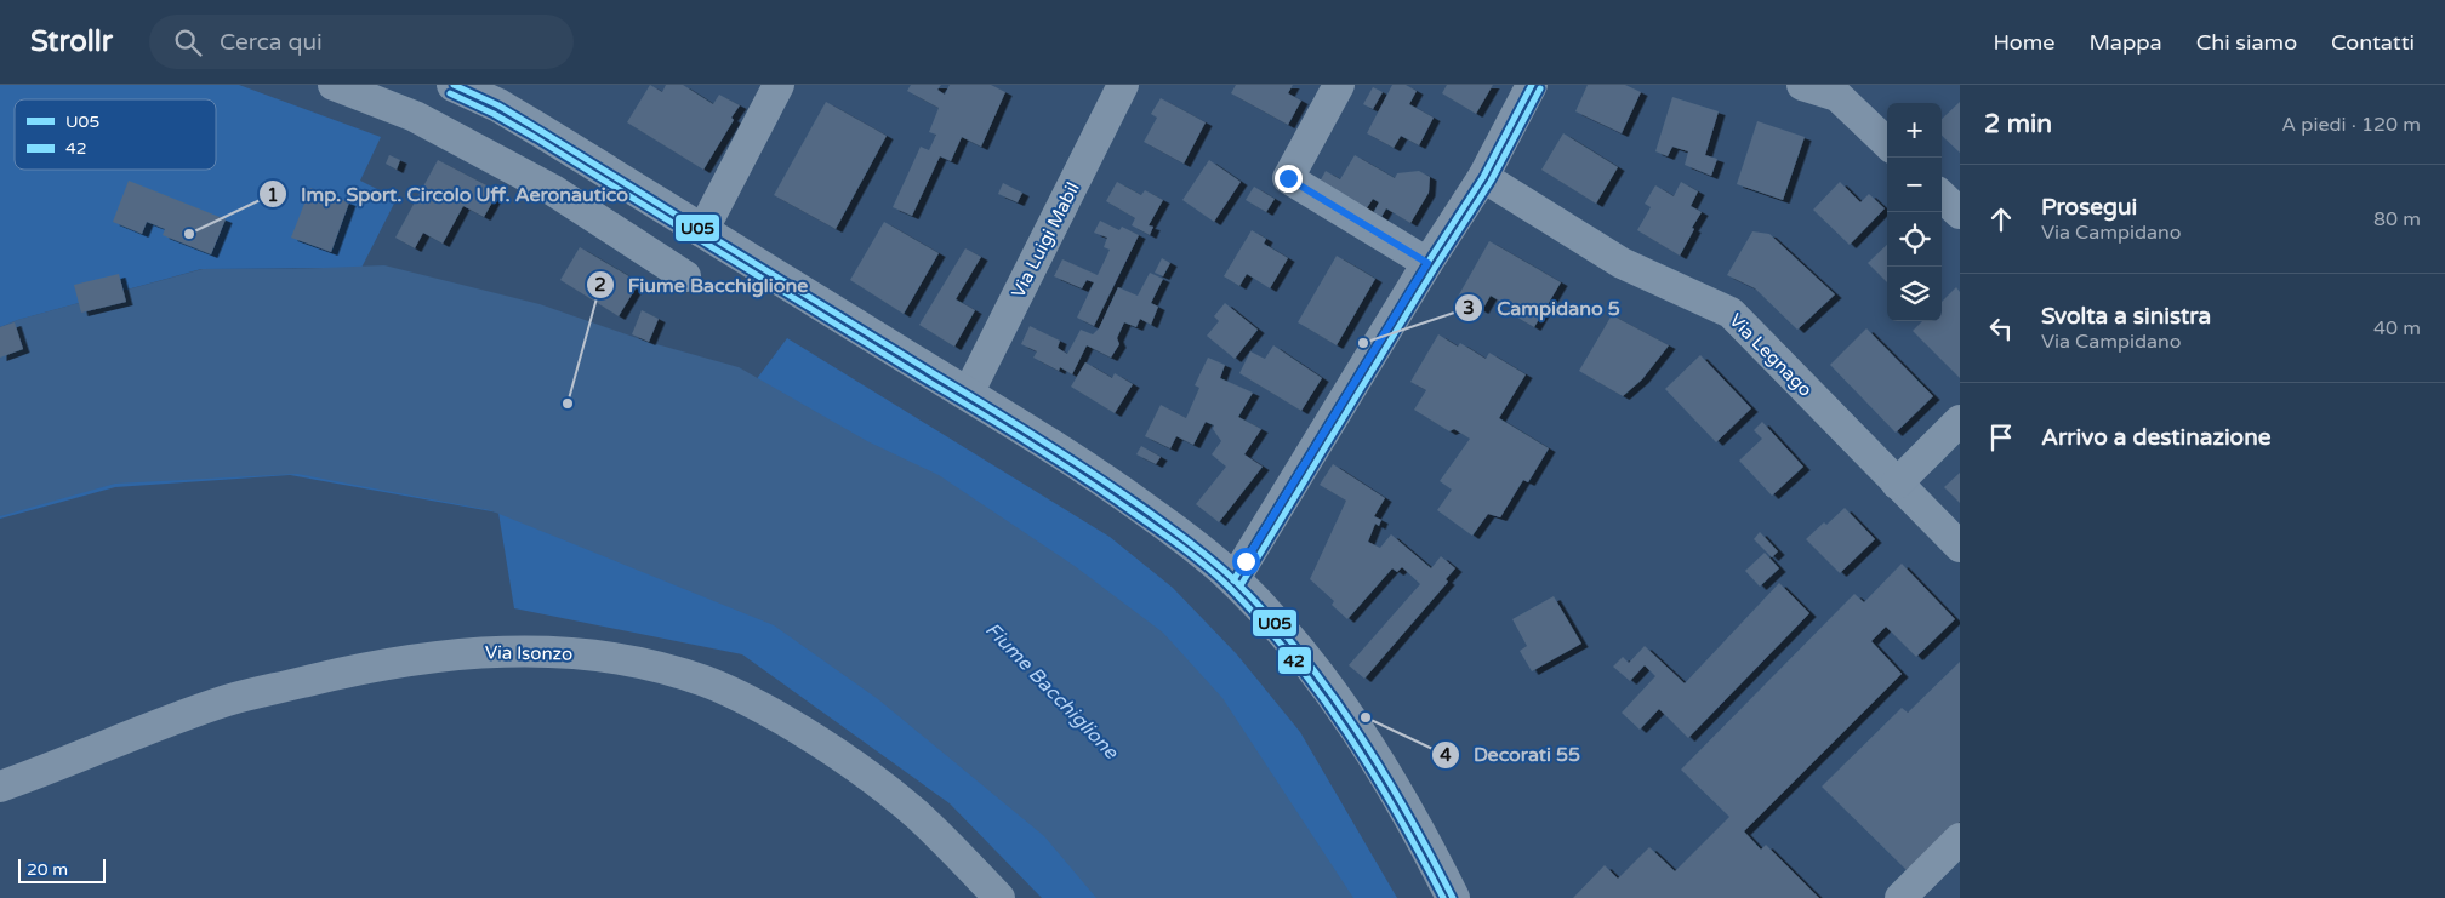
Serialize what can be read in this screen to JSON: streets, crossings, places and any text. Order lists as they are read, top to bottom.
{
  "streets": {
    "street": ["Via Luigi Mabil", "Via Legnago", "Via Isonzo"]
  },
  "water": ["Fiume Bacchiglione"],
  "places": [
    "Imp. Sport. Circolo Uff. Aeronautico",
    "Campidano 5",
    "Fiume Bacchiglione",
    "Decorati 55"
  ],
  "lines": ["transit line U05", "transit line 42"],
  "legend": ["U05", "42"],
  "scale_bar": "20 m",
  "page": {
    "header": "Strollr",
    "search": "Cerca qui",
    "nav": [
      "Home",
      "Mappa",
      "Chi siamo",
      "Contatti"
    ],
    "heading": ["2 min", "A piedi · 120 m"],
    "map_buttons": ["+", "−"],
    "list": [
      ["Prosegui", "Via Campidano", "80 m"],
      ["Svolta a sinistra", "Via Campidano", "40 m"],
      "Arrivo a destinazione"
    ],
    "scale": "20 m"
  }
}
